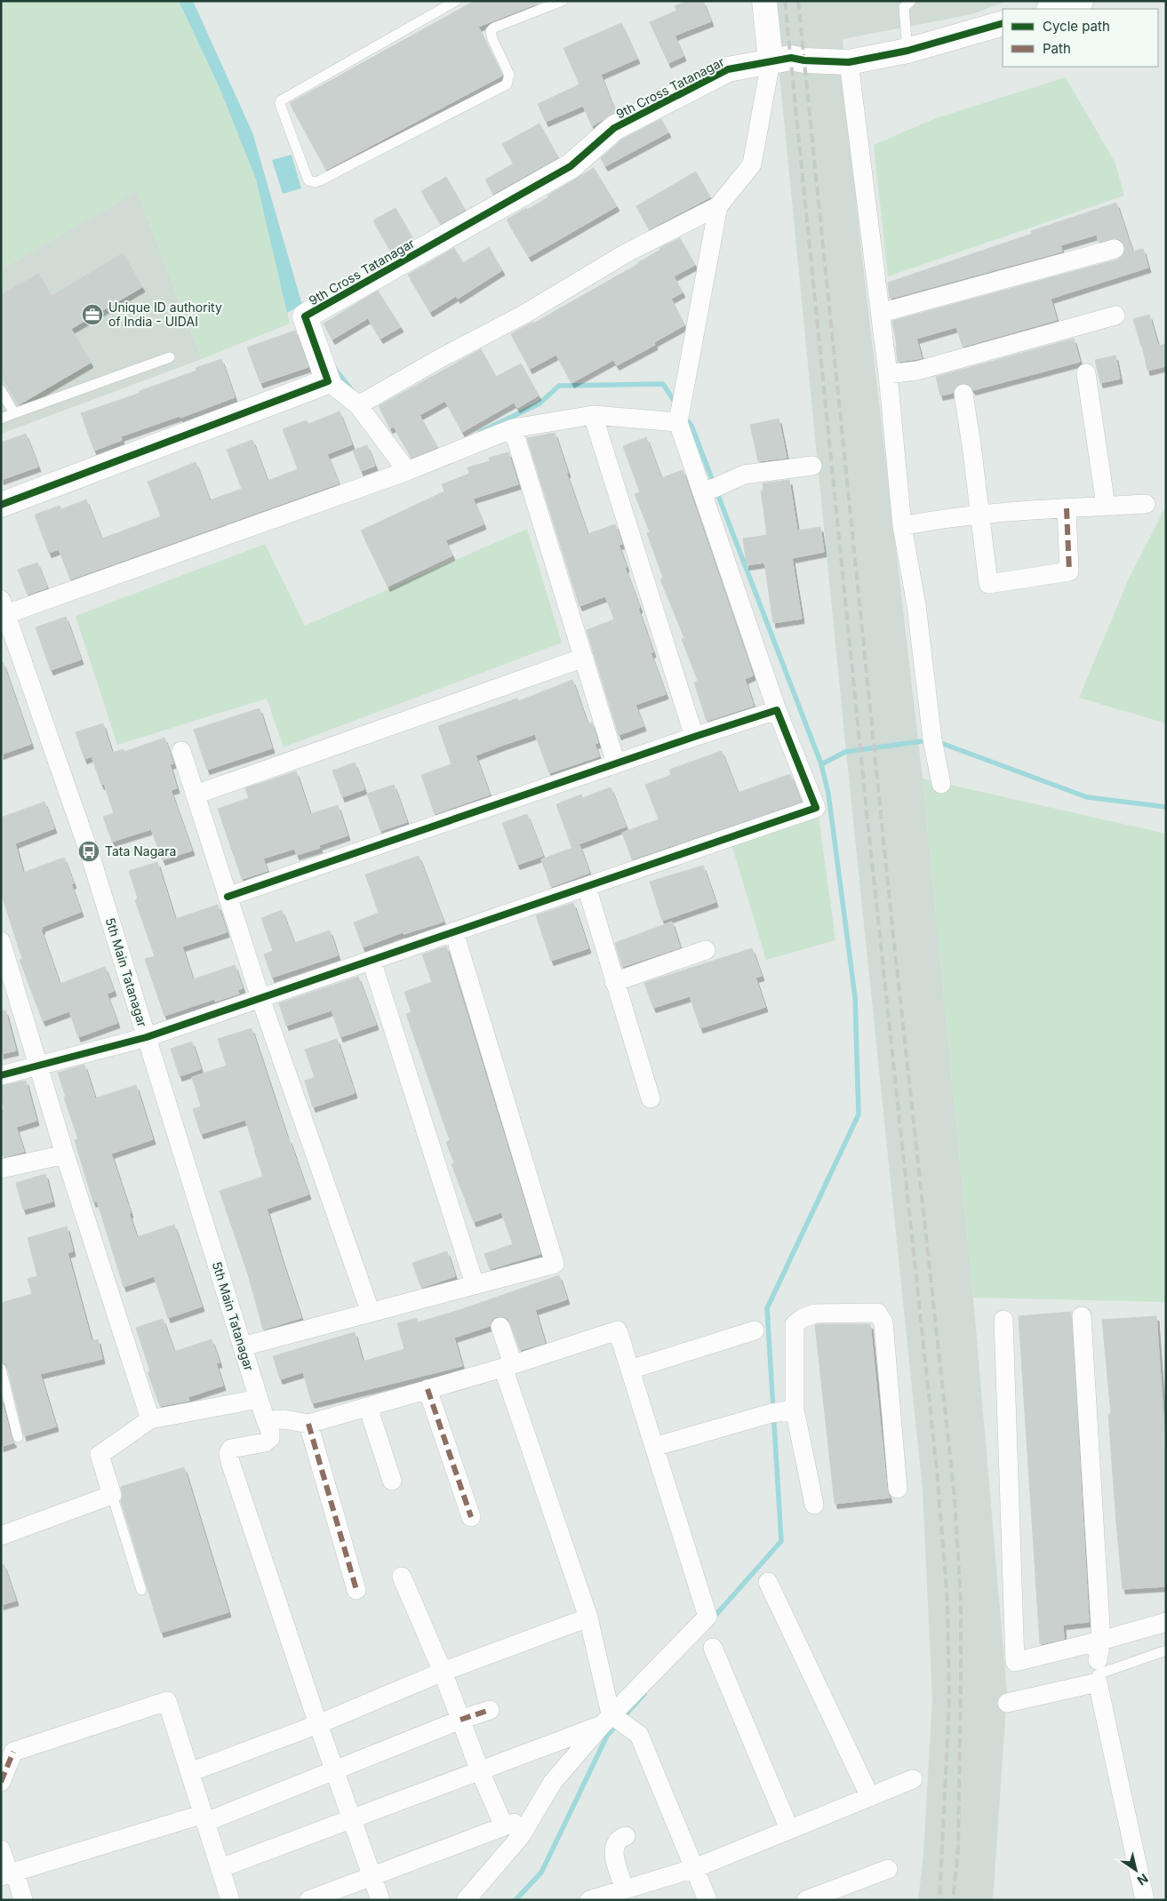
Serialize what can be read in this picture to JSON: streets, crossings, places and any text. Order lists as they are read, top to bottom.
{
  "streets": {
    "street": ["9th Cross Tatanagar", "5th Main Tatanagar"]
  },
  "places": {
    "office": ["Unique ID authority of India - UIDAI"],
    "bus stop": ["Tata Nagara"]
  },
  "legend": ["Cycle path", "Path"],
  "north": "bottom right"
}
